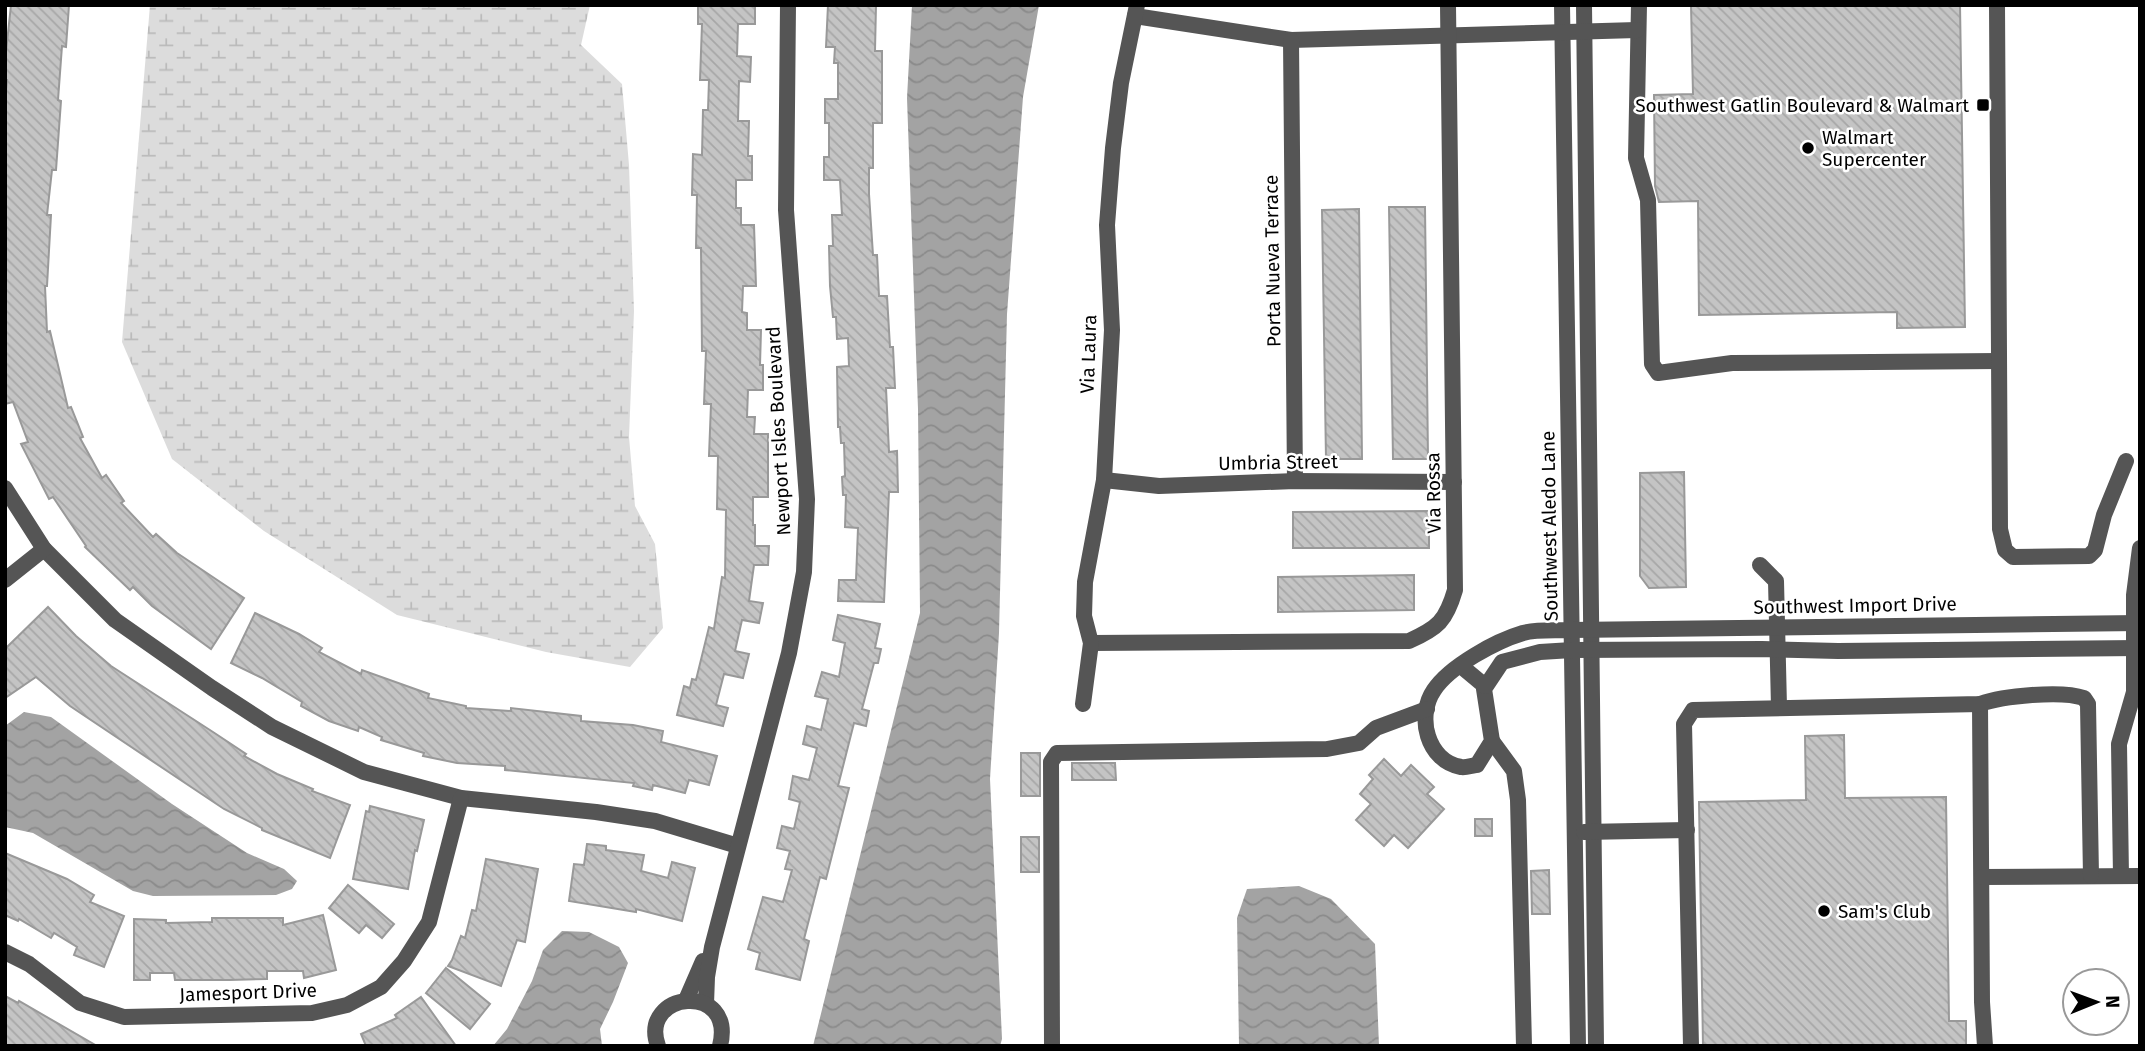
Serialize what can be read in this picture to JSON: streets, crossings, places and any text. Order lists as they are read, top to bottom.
{
  "streets": {
    "street": [
      "Porta Nueva Terrace",
      "Via Laura",
      "Newport Isles Boulevard",
      "Umbria Street",
      "Via Rossa",
      "Southwest Aledo Lane",
      "Southwest Import Drive",
      "Jamesport Drive"
    ]
  },
  "crossings": [
    ["Porta Nueva Terrace", "Umbria Street"],
    ["Via Laura", "Umbria Street"],
    ["Via Laura", "Via Rossa"],
    ["Umbria Street", "Via Rossa"],
    ["Southwest Aledo Lane", "Southwest Import Drive"]
  ],
  "places": {
    "transit": ["Southwest Gatlin Boulevard & Walmart"],
    "other": ["Walmart Supercenter", "Sam's Club"]
  },
  "north": "right"
}
